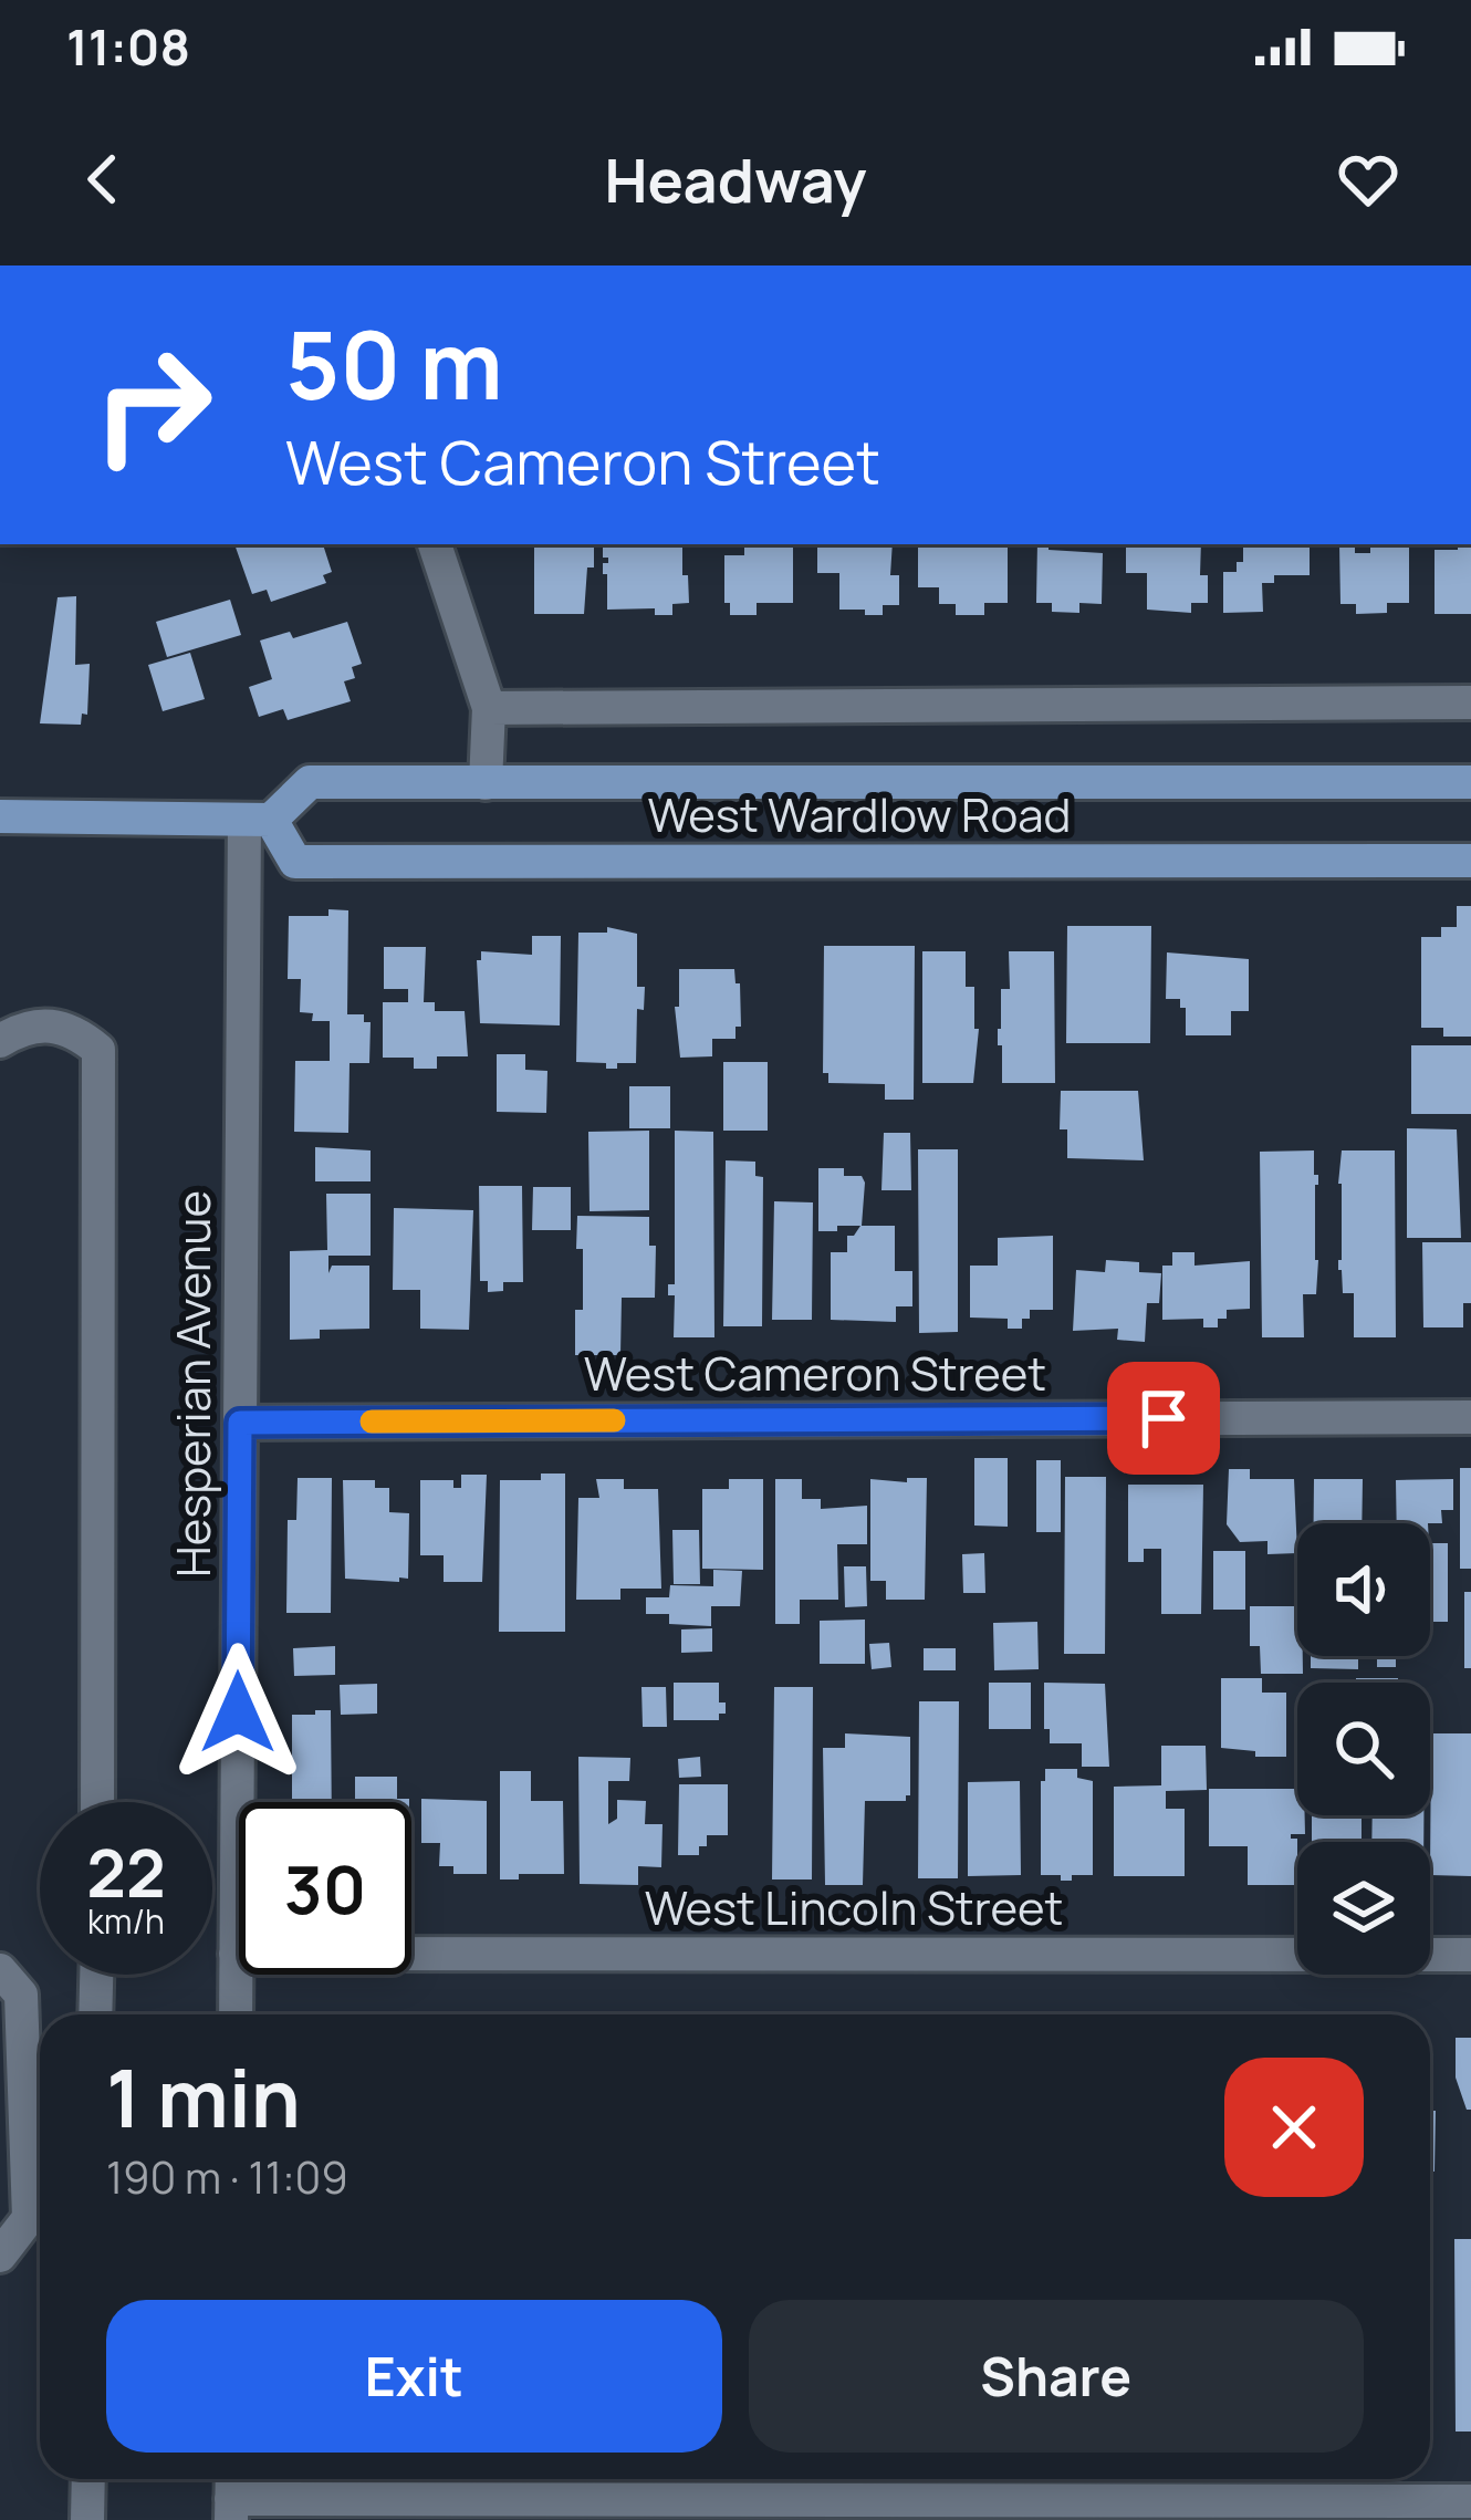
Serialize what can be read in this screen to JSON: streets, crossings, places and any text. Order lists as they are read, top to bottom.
{
  "streets": {
    "main road": ["West Wardlow Road"],
    "street": ["West Cameron Street", "Hesperian Avenue", "West Lincoln Street"]
  },
  "crossings": [
    ["West Wardlow Road", "Hesperian Avenue"],
    ["West Cameron Street", "Hesperian Avenue"],
    ["Hesperian Avenue", "West Lincoln Street"]
  ],
  "page": {
    "status": "11:08",
    "header": "Headway",
    "turn": ["50 m", "West Cameron Street"],
    "speed": "22 km/h",
    "limit": "30",
    "heading": ["1 min", "190 m · 11:09"],
    "buttons": ["Exit", "Share"]
  }
}
